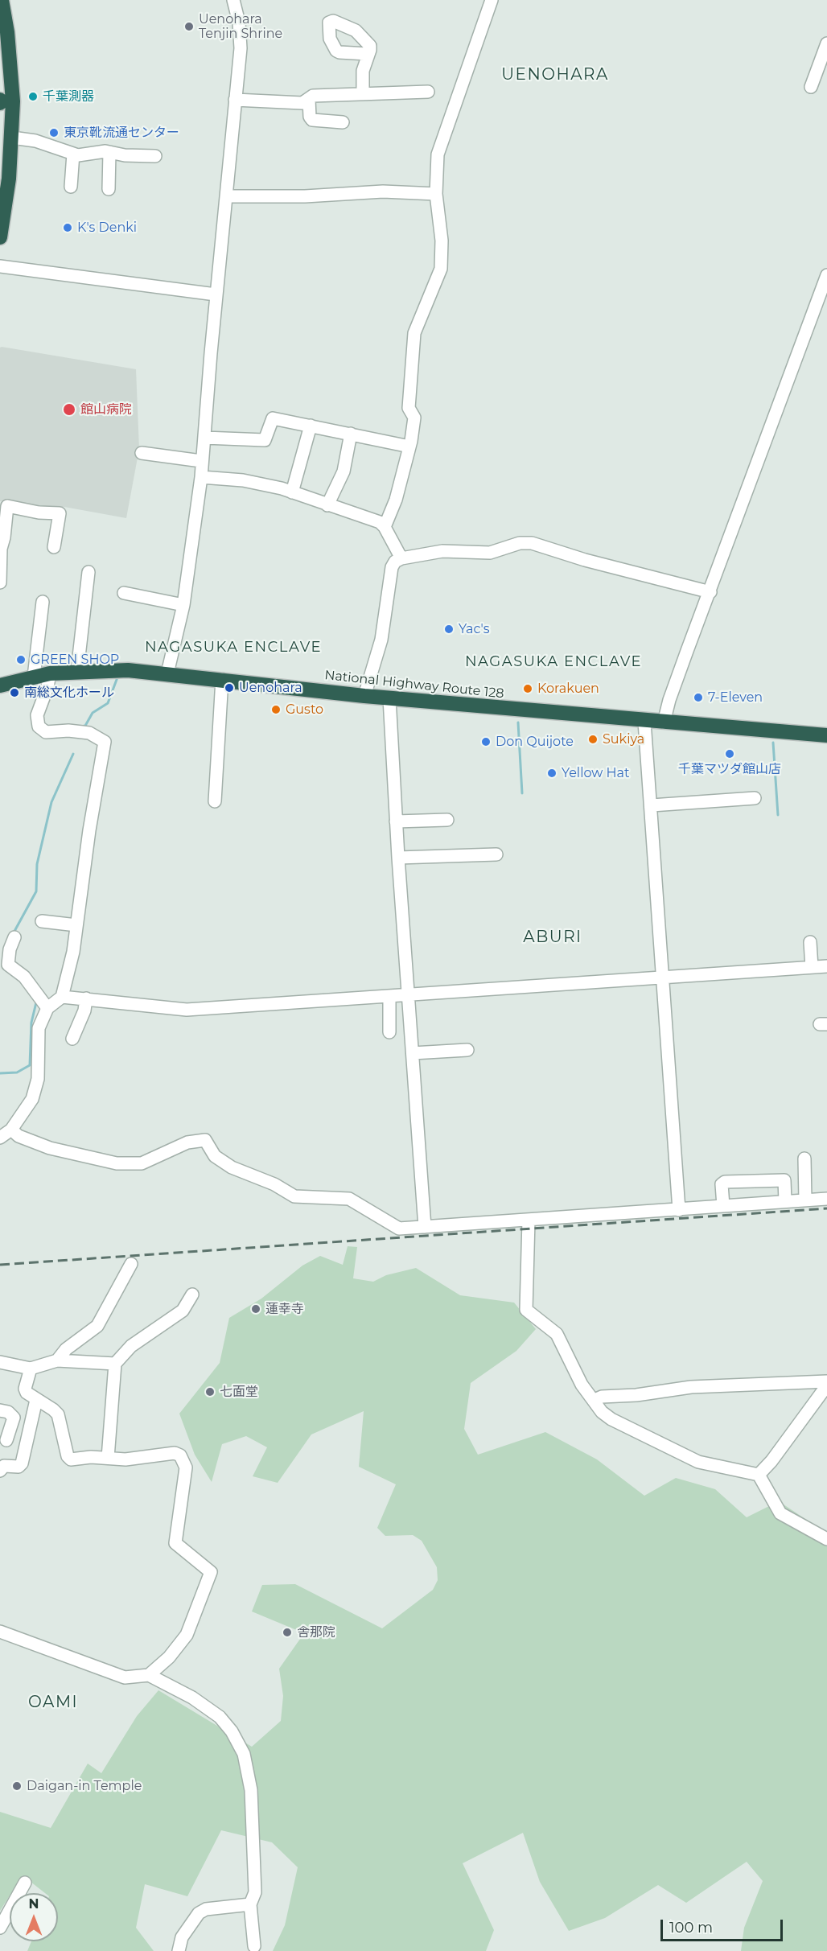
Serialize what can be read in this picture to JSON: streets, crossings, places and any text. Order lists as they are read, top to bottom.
{
  "streets": {
    "highway": ["National Highway Route 128"]
  },
  "districts": [
    "UENOHARA",
    "NAGASUKA ENCLAVE",
    "NAGASUKA ENCLAVE",
    "ABURI",
    "OAMI"
  ],
  "places": [
    "Uenohara Tenjin Shrine",
    "千葉測器",
    "東京靴流通センター",
    "K's Denki",
    "館山病院",
    "Yac's",
    "GREEN SHOP",
    "Uenohara",
    "Korakuen",
    "南総文化ホール",
    "7-Eleven",
    "Gusto",
    "Sukiya",
    "Don Quijote",
    "千葉マツダ館山店",
    "Yellow Hat",
    "蓮幸寺",
    "七面堂",
    "舎那院",
    "Daigan-in Temple"
  ],
  "scale_bar": "100 m",
  "north": "top"
}
